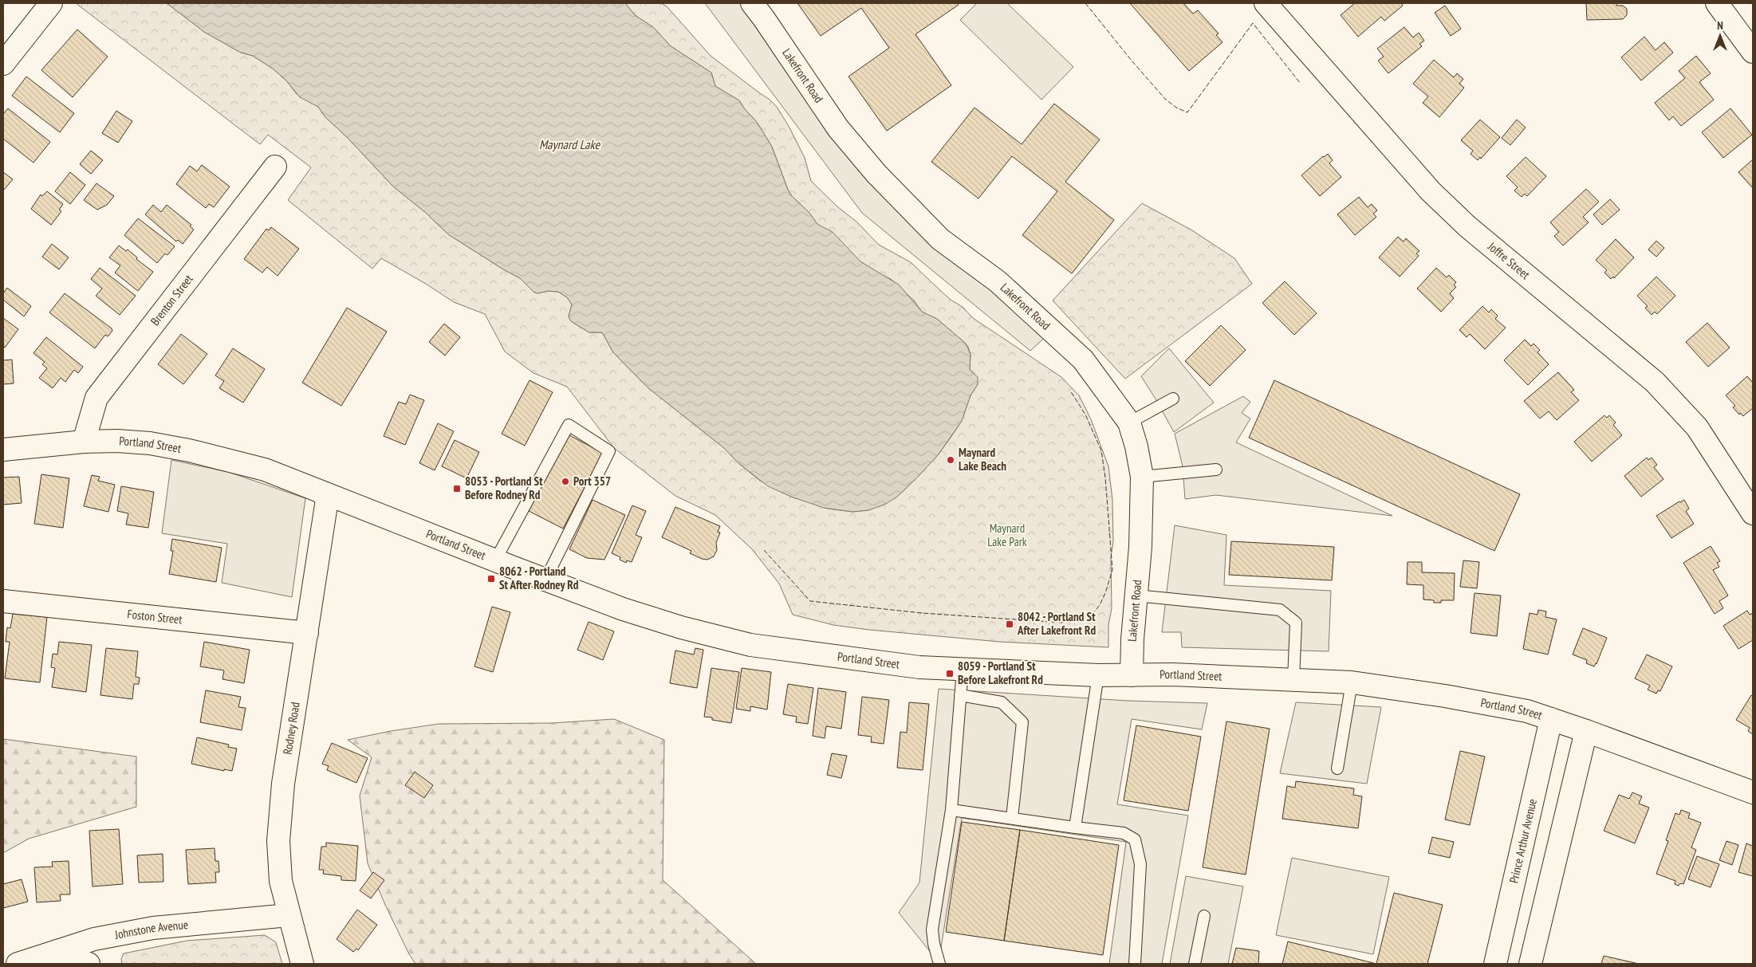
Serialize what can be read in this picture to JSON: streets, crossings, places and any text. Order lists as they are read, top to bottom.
{
  "streets": {
    "street": [
      "Lakefront Road",
      "Joffre Street",
      "Brenton Street",
      "Portland Street",
      "Foston Street",
      "Rodney Road",
      "Prince Arthur Avenue",
      "Johnstone Avenue"
    ]
  },
  "crossings": [
    ["Lakefront Road", "Portland Street"],
    ["Brenton Street", "Portland Street"],
    ["Portland Street", "Rodney Road"],
    ["Portland Street", "Prince Arthur Avenue"],
    ["Foston Street", "Rodney Road"],
    ["Rodney Road", "Johnstone Avenue"]
  ],
  "water": ["Maynard Lake"],
  "parks": ["Maynard Lake Park"],
  "places": {
    "other": ["Maynard Lake Beach", "Port 357"],
    "transit": [
      "8053 - Portland St Before Rodney Rd",
      "8062 - Portland St After Rodney Rd",
      "8042 - Portland St After Lakefront Rd",
      "8059 - Portland St Before Lakefront Rd"
    ]
  },
  "north": "top"
}
